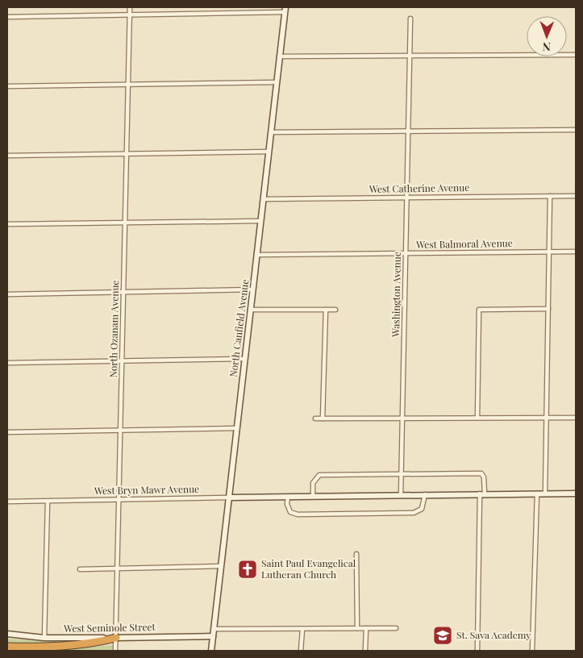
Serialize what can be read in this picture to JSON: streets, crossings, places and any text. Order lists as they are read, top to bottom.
{
  "streets": {
    "street": [
      "West Catherine Avenue",
      "West Balmoral Avenue",
      "Washington Avenue",
      "North Canfield Avenue",
      "North Ozanam Avenue",
      "West Bryn Mawr Avenue",
      "West Seminole Street"
    ]
  },
  "crossings": [
    ["West Catherine Avenue", "Washington Avenue"],
    ["West Catherine Avenue", "North Canfield Avenue"],
    ["West Balmoral Avenue", "Washington Avenue"],
    ["West Balmoral Avenue", "North Canfield Avenue"],
    ["Washington Avenue", "West Bryn Mawr Avenue"],
    ["North Canfield Avenue", "West Bryn Mawr Avenue"],
    ["North Canfield Avenue", "West Seminole Street"],
    ["North Ozanam Avenue", "West Bryn Mawr Avenue"],
    ["North Ozanam Avenue", "West Seminole Street"]
  ],
  "places": {
    "church": ["Saint Paul Evangelical Lutheran Church"],
    "school or university": ["St. Sava Academy"]
  },
  "north": "bottom"
}
